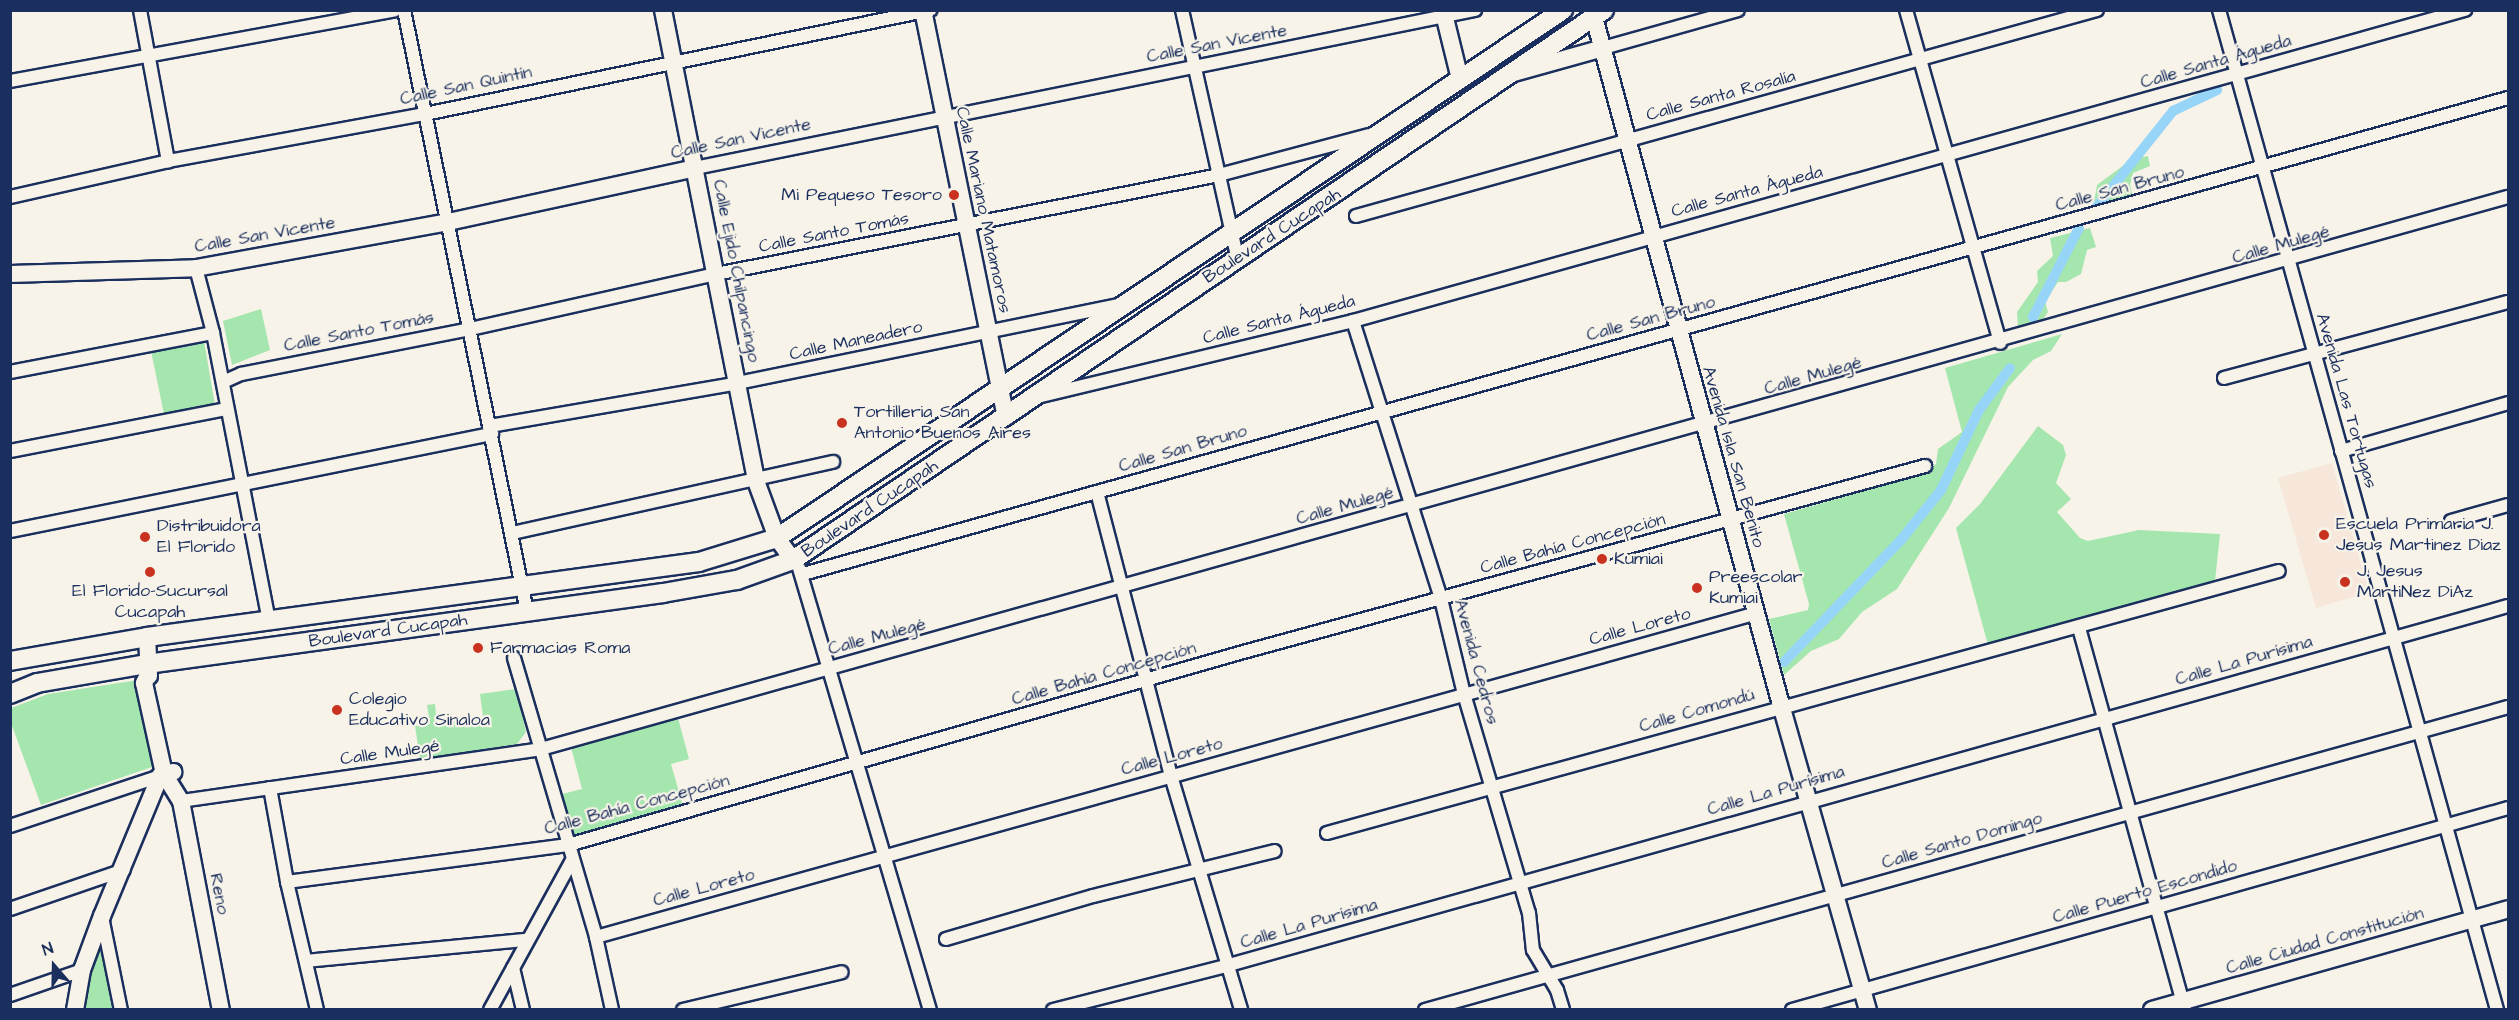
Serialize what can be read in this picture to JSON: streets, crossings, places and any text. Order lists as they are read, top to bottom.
{
  "streets": {
    "main road": ["Boulevard Cucapah"],
    "street": [
      "Calle San Vicente",
      "Calle Santa Águeda",
      "Calle San Quintín",
      "Calle Santa Rosalía",
      "Calle San Bruno",
      "Calle Mariano Matamoros",
      "Calle Santo Tomás",
      "Calle Mulegé",
      "Calle Ejido Chilpancingo",
      "Calle Maneadero",
      "Avenida Las Tortugas",
      "Avenida Isla San Benito",
      "Calle Bahía Concepción",
      "Calle Loreto",
      "Calle La Purísima",
      "Avenida Cedros",
      "Calle Comondú",
      "Calle Santo Domingo",
      "Calle Puerto Escondido",
      "Reno",
      "Calle Ciudad Constitución"
    ]
  },
  "crossings": [
    ["Calle San Vicente", "Calle Mariano Matamoros"],
    ["Calle San Vicente", "Calle Ejido Chilpancingo"],
    ["Calle Santa Águeda", "Boulevard Cucapah"],
    ["Calle Santa Águeda", "Avenida Las Tortugas"],
    ["Calle Santa Águeda", "Avenida Isla San Benito"],
    ["Calle Santa Águeda", "Avenida Cedros"],
    ["Calle San Quintín", "Calle Mariano Matamoros"],
    ["Calle San Quintín", "Calle Ejido Chilpancingo"],
    ["Calle Santa Rosalía", "Avenida Isla San Benito"],
    ["Calle San Bruno", "Boulevard Cucapah"],
    ["Calle San Bruno", "Calle Ejido Chilpancingo"],
    ["Calle San Bruno", "Avenida Las Tortugas"],
    ["Calle San Bruno", "Avenida Isla San Benito"],
    ["Calle San Bruno", "Avenida Cedros"],
    ["Calle Mariano Matamoros", "Calle Santo Tomás"],
    ["Calle Mariano Matamoros", "Boulevard Cucapah"],
    ["Calle Mariano Matamoros", "Calle Maneadero"],
    ["Calle Santo Tomás", "Boulevard Cucapah"],
    ["Calle Santo Tomás", "Calle Ejido Chilpancingo"],
    ["Boulevard Cucapah", "Calle Ejido Chilpancingo"],
    ["Boulevard Cucapah", "Calle Maneadero"],
    ["Boulevard Cucapah", "Avenida Isla San Benito"],
    ["Boulevard Cucapah", "Reno"],
    ["Calle Mulegé", "Avenida Las Tortugas"],
    ["Calle Mulegé", "Avenida Isla San Benito"],
    ["Calle Mulegé", "Avenida Cedros"],
    ["Calle Mulegé", "Reno"],
    ["Calle Ejido Chilpancingo", "Calle Maneadero"],
    ["Avenida Las Tortugas", "Calle La Purísima"],
    ["Avenida Las Tortugas", "Calle Santo Domingo"],
    ["Avenida Las Tortugas", "Calle Puerto Escondido"],
    ["Avenida Las Tortugas", "Calle Ciudad Constitución"],
    ["Avenida Isla San Benito", "Calle Bahía Concepción"],
    ["Avenida Isla San Benito", "Calle Loreto"],
    ["Avenida Isla San Benito", "Calle La Purísima"],
    ["Avenida Isla San Benito", "Calle Comondú"],
    ["Avenida Isla San Benito", "Calle Santo Domingo"],
    ["Avenida Isla San Benito", "Calle Puerto Escondido"],
    ["Calle Bahía Concepción", "Avenida Cedros"],
    ["Calle Loreto", "Avenida Cedros"],
    ["Calle La Purísima", "Avenida Cedros"],
    ["Avenida Cedros", "Calle Comondú"],
    ["Avenida Cedros", "Calle Santo Domingo"]
  ],
  "places": [
    "Mi Pequeso Tesoro",
    "Tortilleria San Antonio Buenos Aires",
    "Escuela Primaria J. Jesus Martinez Diaz",
    "Distribuidora El Florido",
    "Kumiai",
    "El Florido-Sucursal Cucapah",
    "J. Jesus MartiNez DiAz",
    "Preescolar Kumiai",
    "Farmacias Roma",
    "Colegio Educativo Sinaloa"
  ],
  "north": "top"
}
